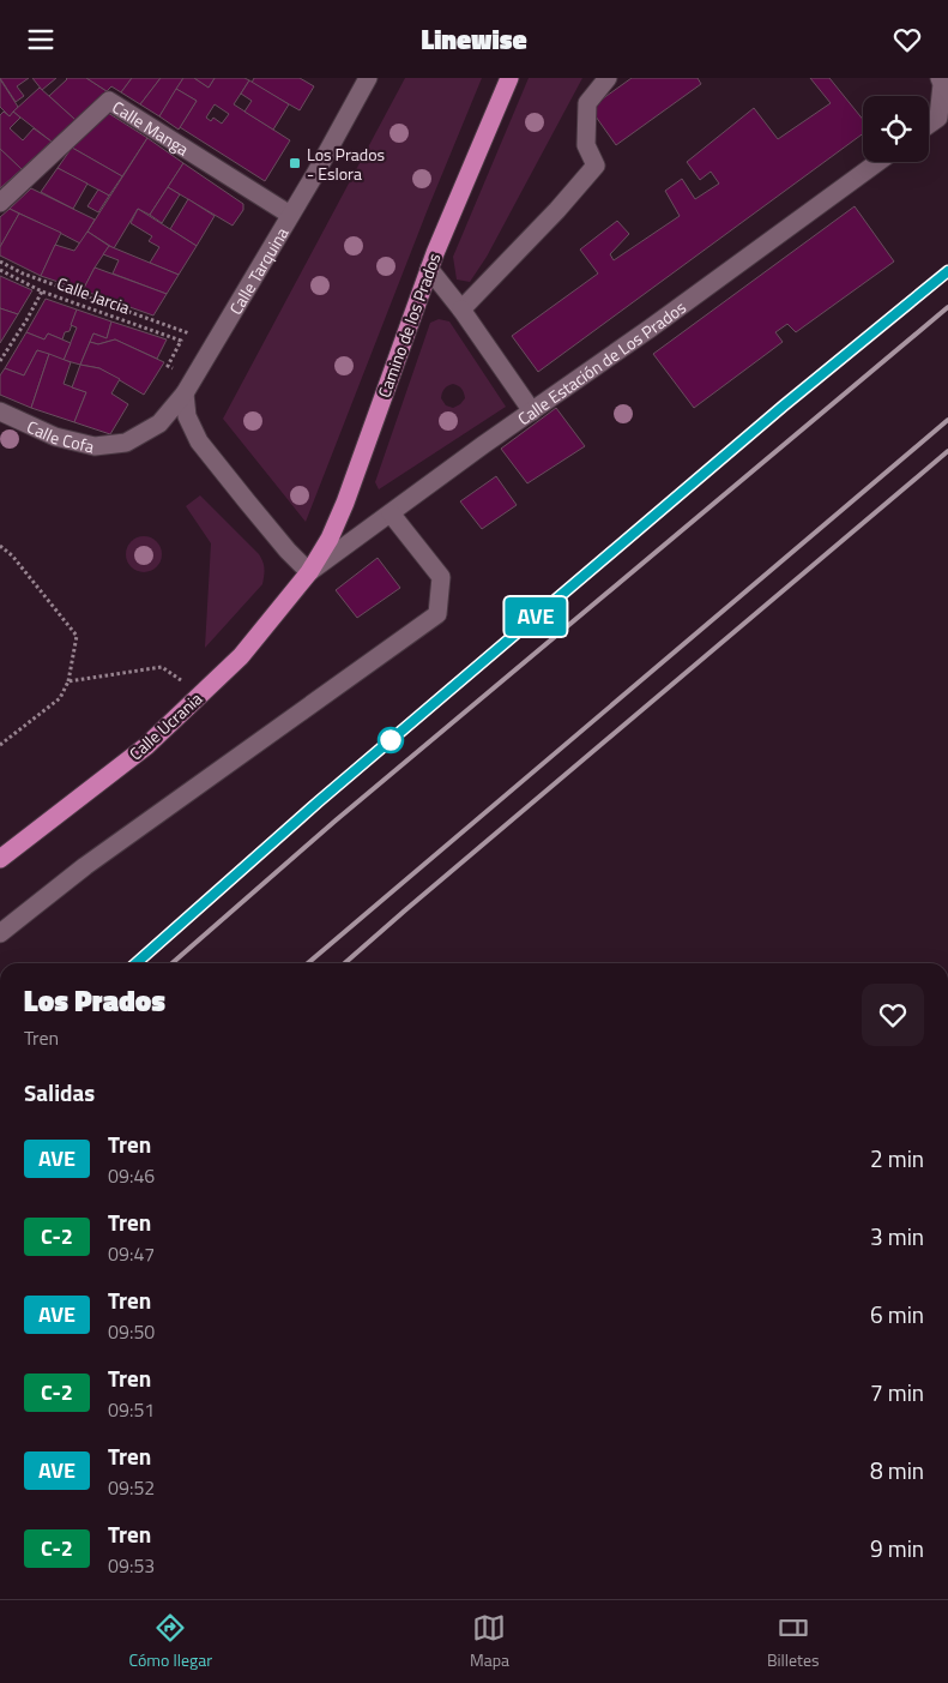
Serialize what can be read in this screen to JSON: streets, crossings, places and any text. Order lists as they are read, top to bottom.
{
  "streets": {
    "main road": ["Camino de los Prados", "Calle Ucrania"],
    "street": [
      "Calle Manga",
      "Calle Tarquina",
      "Calle Estación de Los Prados",
      "Calle Cofa"
    ],
    "path": ["Calle Jarcia"]
  },
  "crossings": [
    ["Calle Manga", "Calle Tarquina"],
    ["Calle Tarquina", "Calle Cofa"],
    ["Camino de los Prados", "Calle Estación de Los Prados"],
    ["Camino de los Prados", "Calle Ucrania"],
    ["Calle Estación de Los Prados", "Calle Ucrania"]
  ],
  "places": {
    "transit": ["Los Prados - Eslora"]
  },
  "page": {
    "header": "Linewise",
    "on_map": "AVE",
    "heading": [
      ["Los Prados", "Tren"],
      "Salidas"
    ],
    "list": [
      {
        "mark": "AVE",
        "name": "Tren",
        "note": "09:46",
        "value": "2 min"
      },
      {
        "mark": "C-2",
        "name": "Tren",
        "note": "09:47",
        "value": "3 min"
      },
      {
        "mark": "AVE",
        "name": "Tren",
        "note": "09:50",
        "value": "6 min"
      },
      {
        "mark": "C-2",
        "name": "Tren",
        "note": "09:51",
        "value": "7 min"
      },
      {
        "mark": "AVE",
        "name": "Tren",
        "note": "09:52",
        "value": "8 min"
      },
      {
        "mark": "C-2",
        "name": "Tren",
        "note": "09:53",
        "value": "9 min"
      }
    ],
    "tabs": ["Cómo llegar", "Mapa", "Billetes"]
  }
}
